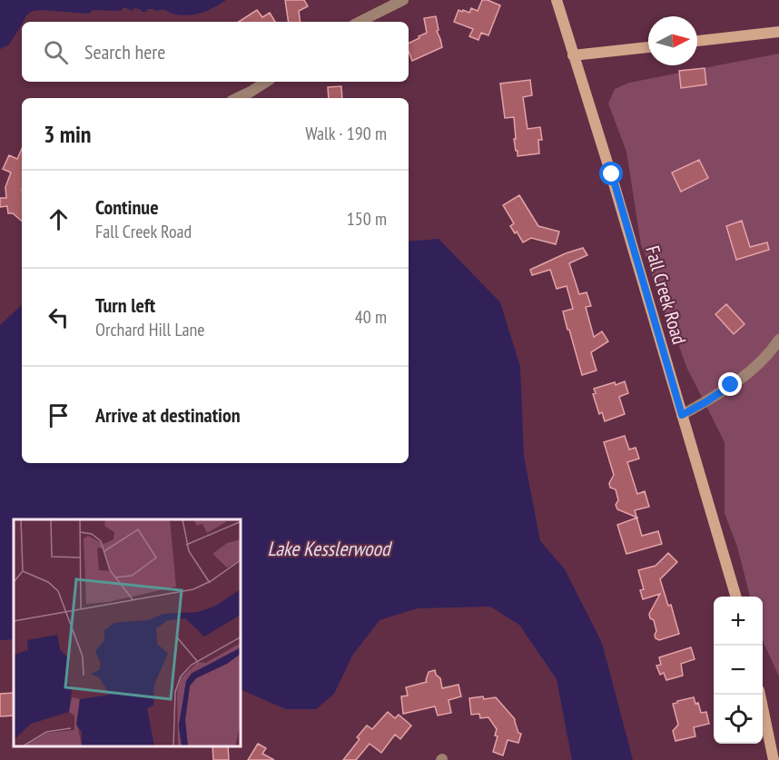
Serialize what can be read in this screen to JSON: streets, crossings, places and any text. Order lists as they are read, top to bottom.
{
  "streets": {
    "main road": ["Fall Creek Road"]
  },
  "water": ["Lake Kesslerwood"],
  "north": "right",
  "page": {
    "search": "Search here",
    "heading": ["3 min", "Walk · 190 m"],
    "list": [
      ["Continue", "Fall Creek Road", "150 m"],
      ["Turn left", "Orchard Hill Lane", "40 m"],
      "Arrive at destination"
    ],
    "map_buttons": ["+", "−"]
  }
}
